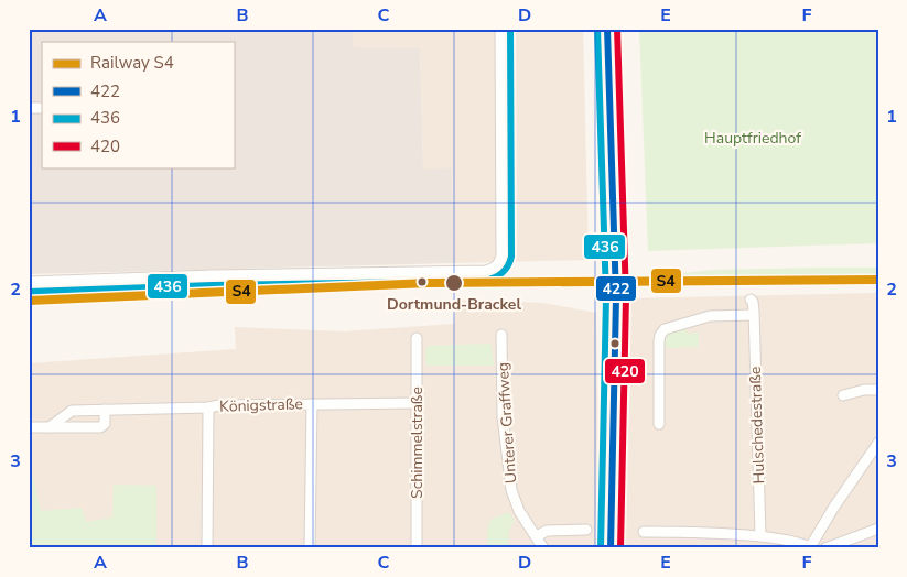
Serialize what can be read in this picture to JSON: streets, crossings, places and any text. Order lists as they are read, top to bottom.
{
  "streets": {
    "street": [
      "Königstraße",
      "Unterer Graffweg",
      "Hulschedestraße",
      "Schimmelstraße"
    ]
  },
  "crossings": [
    ["Königstraße", "Schimmelstraße"]
  ],
  "parks": ["Hauptfriedhof"],
  "places": ["Dortmund-Brackel"],
  "lines": [
    "transit line 422",
    "transit line 436",
    "transit line 420",
    "rail line S4"
  ],
  "legend": [
    "Railway S4",
    "422",
    "436",
    "420"
  ],
  "grid": {
    "columns": [
      "A",
      "B",
      "C",
      "D",
      "E",
      "F"
    ],
    "rows": ["1", "2", "3"]
  }
}
